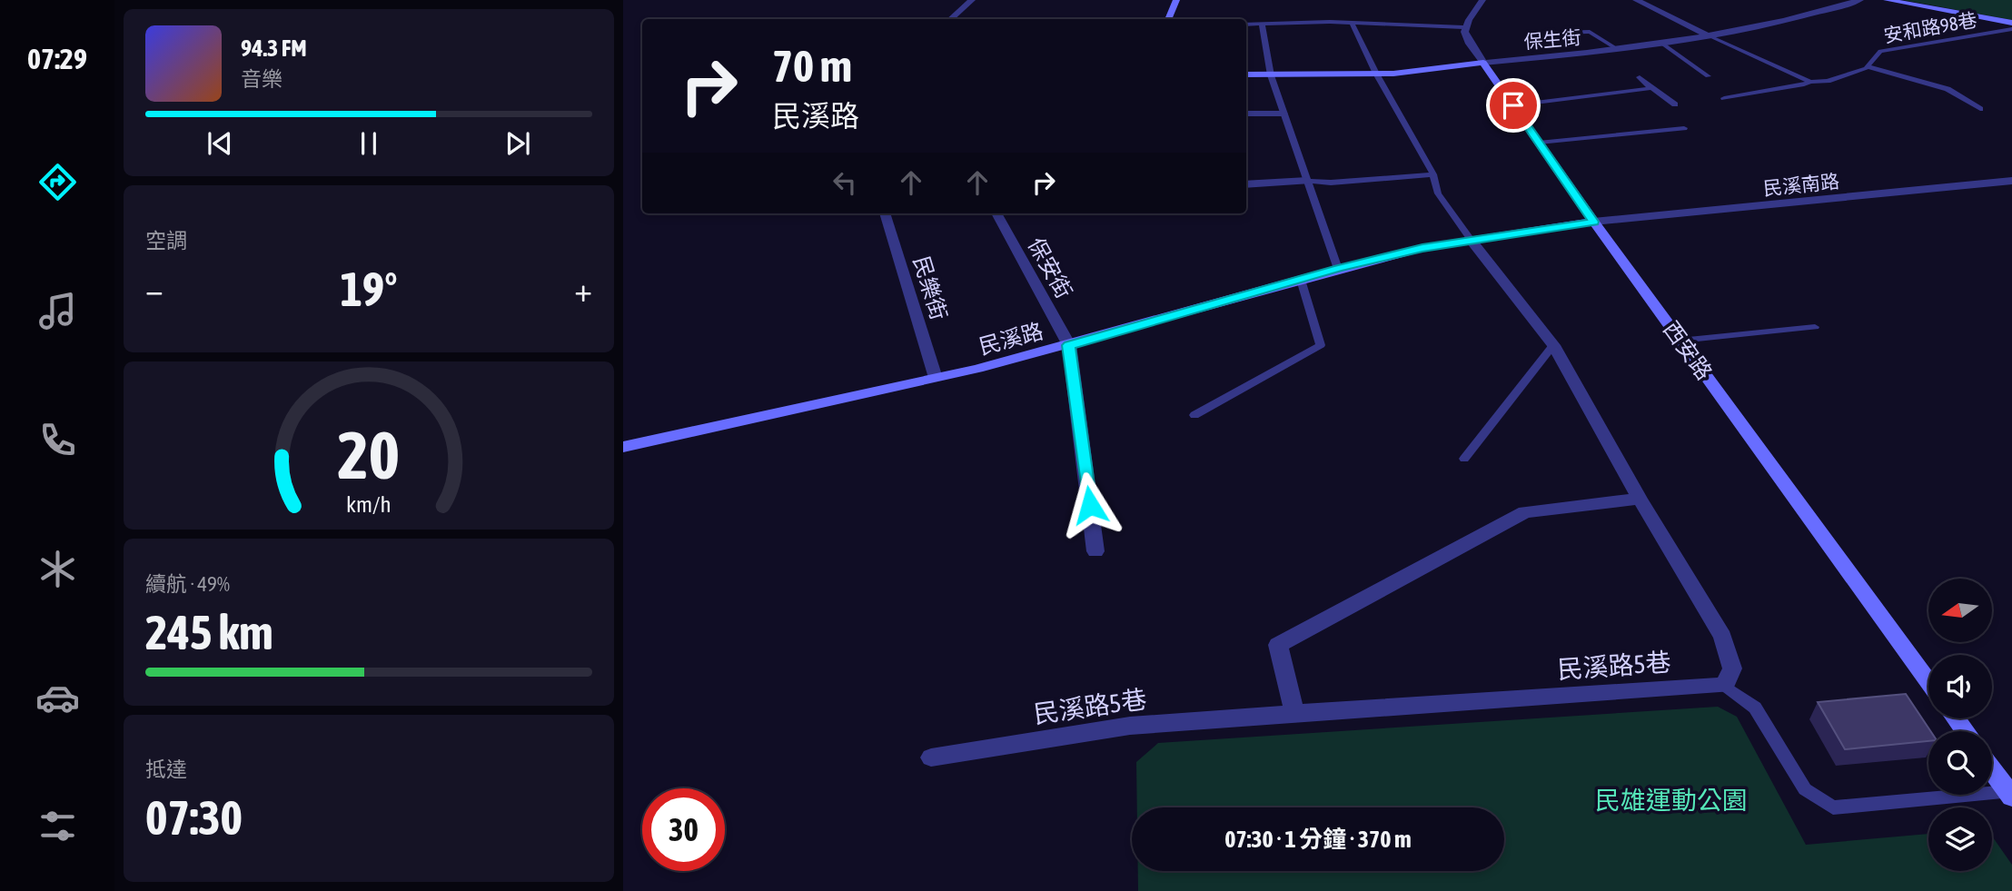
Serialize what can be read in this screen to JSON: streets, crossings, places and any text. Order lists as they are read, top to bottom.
{
  "streets": {
    "street": [
      "保生街",
      "民溪南路",
      "保安街",
      "民樂街",
      "民溪路",
      "西安路",
      "民溪路5巷"
    ],
    "lane": ["安和路98巷"]
  },
  "crossings": [
    ["保生街", "西安路"],
    ["民溪南路", "民溪路"],
    ["民溪南路", "西安路"],
    ["保安街", "民溪路"],
    ["民樂街", "民溪路"],
    ["民溪路", "西安路"]
  ],
  "parks": ["民雄運動公園"],
  "north": "left",
  "page": {
    "tabs": "07:29",
    "turn": ["70 m", "民溪路"],
    "song": ["94.3 FM", "音樂"],
    "tile": [
      "空調",
      ["續航 · 49%", "245 km"],
      ["抵達", "07:30"]
    ],
    "heat": ["−", "19°", "+"],
    "limit": "30",
    "trip": "07:30 · 1 分鐘 · 370 m",
    "gauge": ["20", "km/h"]
  }
}
